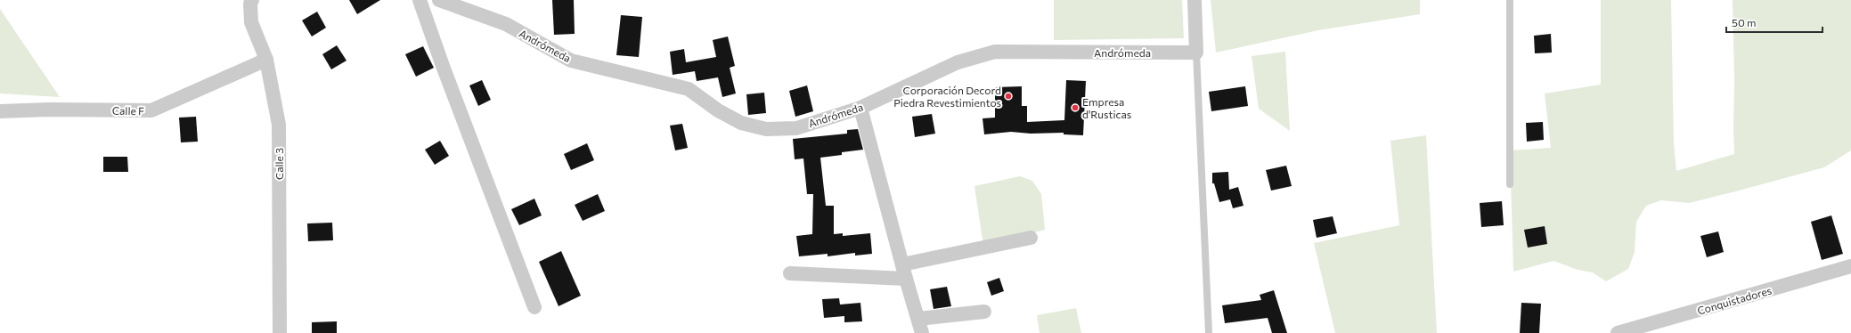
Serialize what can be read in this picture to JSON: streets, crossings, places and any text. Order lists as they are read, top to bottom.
{
  "streets": {
    "street": [
      "Andrómeda",
      "Calle F",
      "Calle 3",
      "Conquistadores"
    ]
  },
  "crossings": [
    ["Calle F", "Calle 3"]
  ],
  "places": ["Corporación Decord Piedra Revestimientos", "Empresa d'Rusticas"],
  "scale_bar": "50 m"
}
